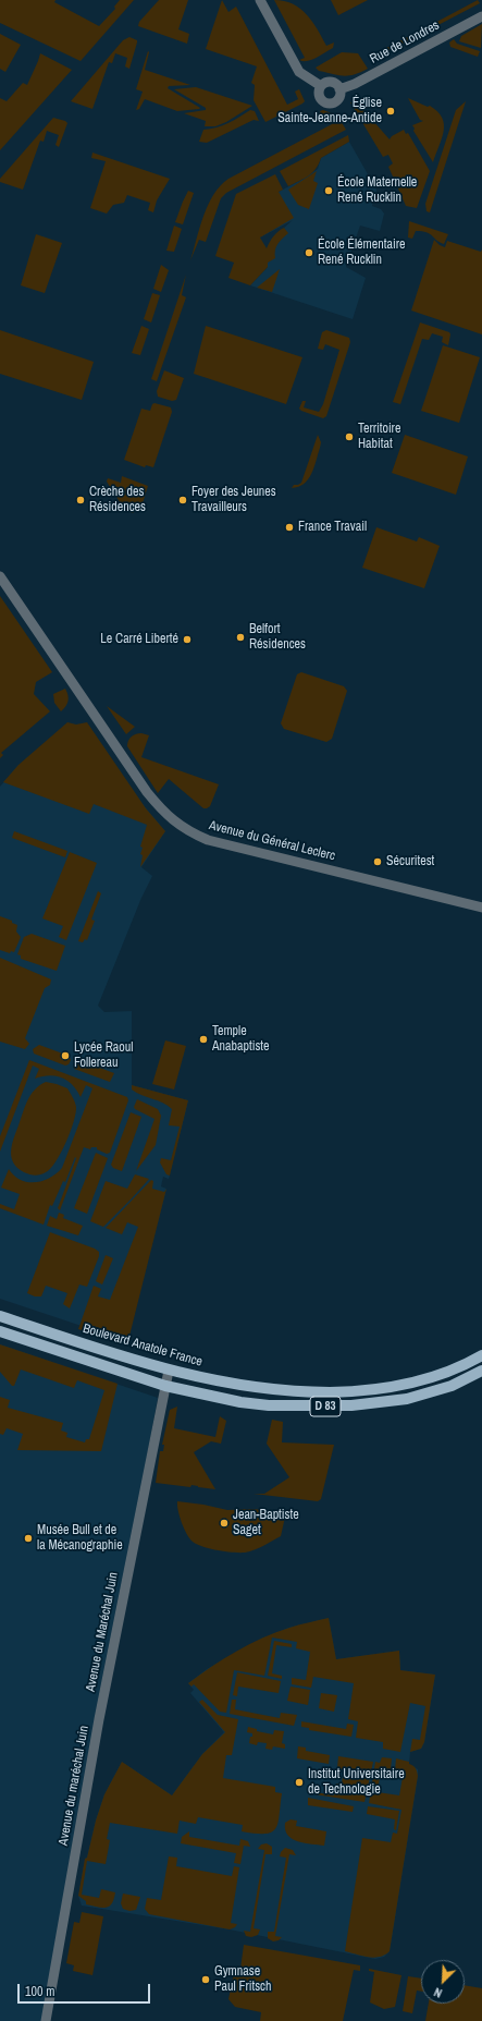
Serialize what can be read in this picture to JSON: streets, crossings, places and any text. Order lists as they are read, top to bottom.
{
  "streets": {
    "main road": ["Boulevard Anatole France", "D 83"],
    "street": [
      "Rue de Londres",
      "Avenue du Général Leclerc",
      "Avenue du Maréchal Juin",
      "Avenue du maréchal Juin"
    ]
  },
  "crossings": [
    ["Boulevard Anatole France", "Avenue du Maréchal Juin"],
    ["D 83", "Avenue du Maréchal Juin"],
    ["Avenue du Maréchal Juin", "Avenue du maréchal Juin"]
  ],
  "places": [
    "Église Sainte-Jeanne-Antide",
    "École Maternelle René Rucklin",
    "École Élémentaire René Rucklin",
    "Territoire Habitat",
    "Crèche des Résidences",
    "Foyer des Jeunes Travailleurs",
    "France Travail",
    "Belfort Résidences",
    "Le Carré Liberté",
    "Sécuritest",
    "Temple Anabaptiste",
    "Lycée Raoul Follereau",
    "Jean-Baptiste Saget",
    "Musée Bull et de la Mécanographie",
    "Institut Universitaire de Technologie",
    "Gymnase Paul Fritsch"
  ],
  "scale_bar": "100 m",
  "north": "bottom left"
}
